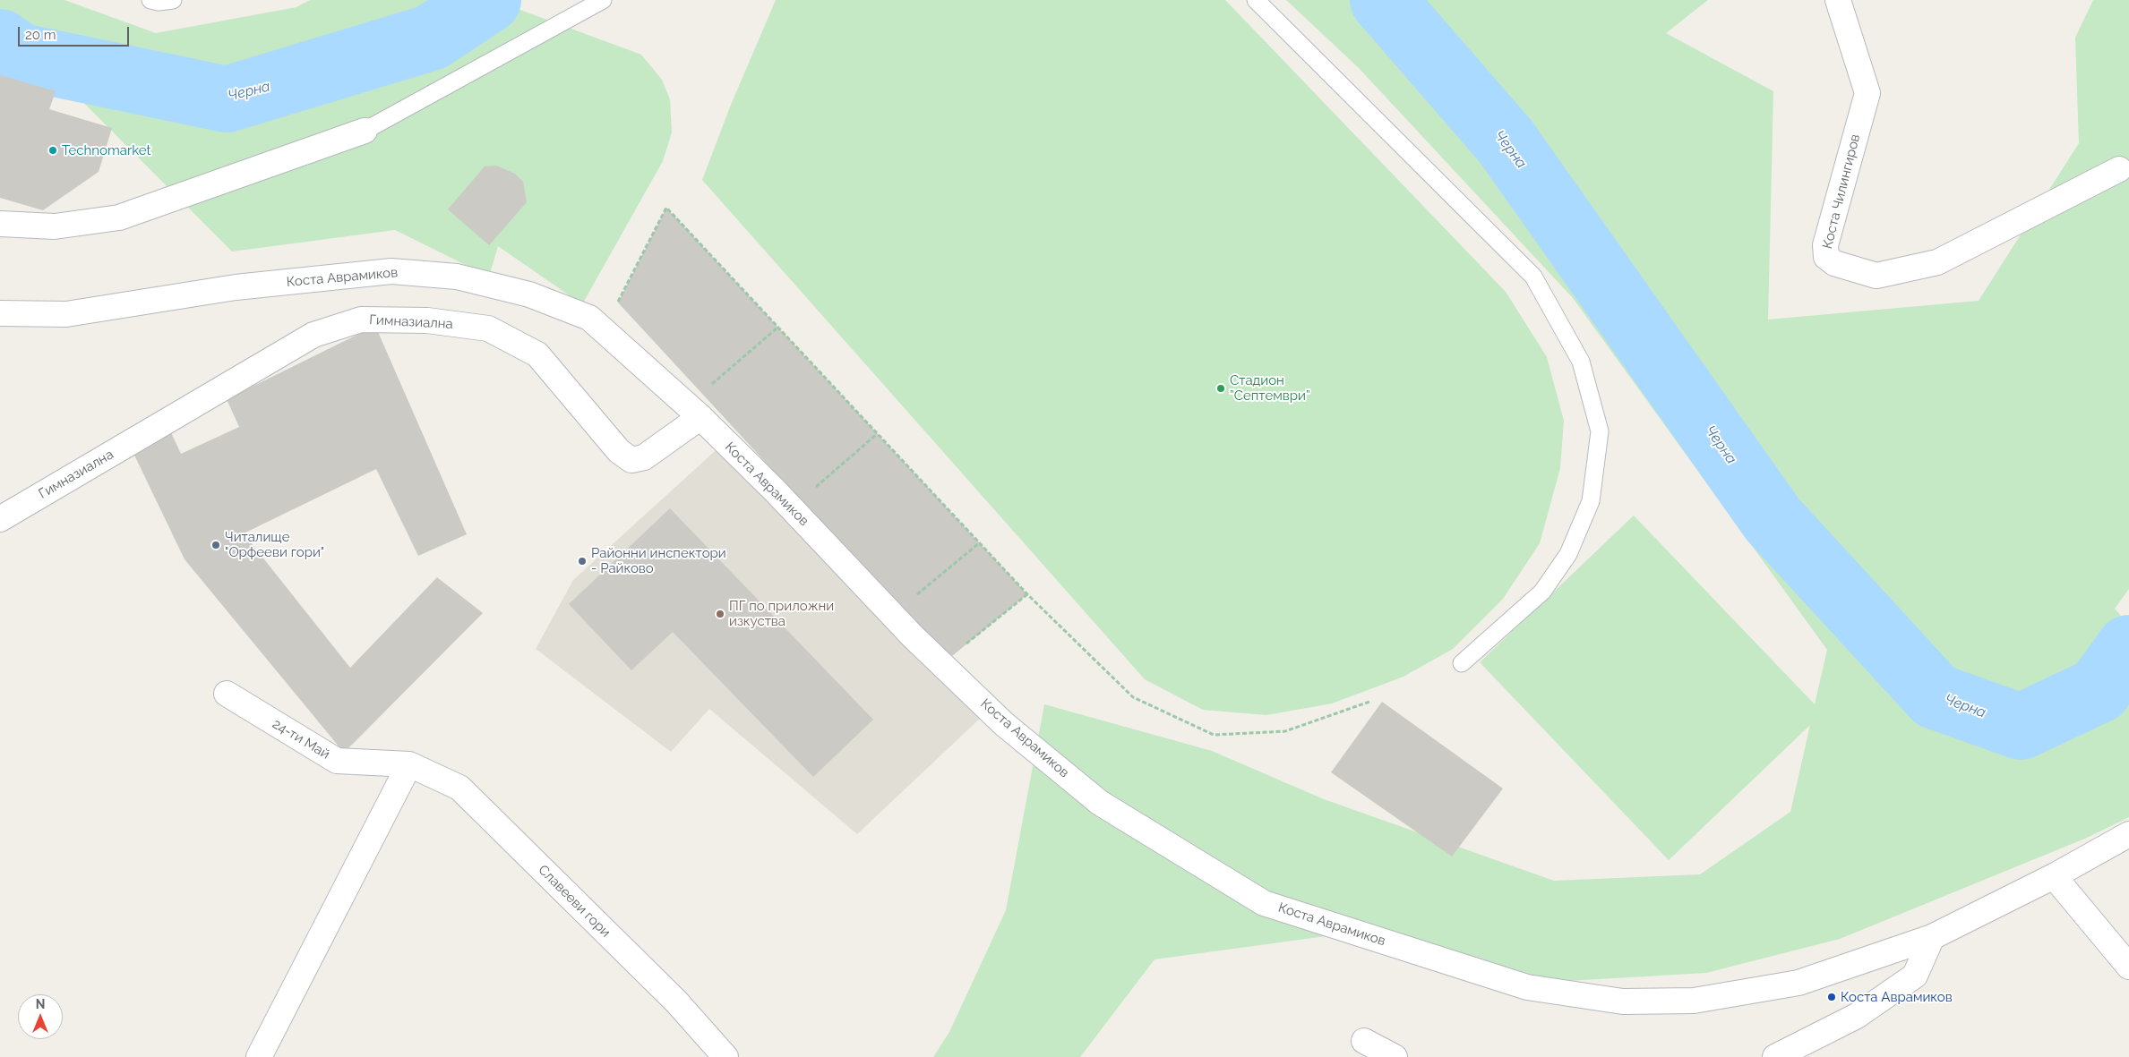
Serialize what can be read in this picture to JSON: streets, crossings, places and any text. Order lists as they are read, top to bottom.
{
  "streets": {
    "street": [
      "Коста Чилингиров",
      "Коста Аврамиков",
      "Гимназиална",
      "24-ти Май",
      "Славееви гори"
    ]
  },
  "crossings": [
    ["Коста Аврамиков", "Гимназиална"],
    ["24-ти Май", "Славееви гори"]
  ],
  "water": ["Черна"],
  "places": [
    "Technomarket",
    "Стадион ”Септември”",
    "Читалище \"Орфееви гори\"",
    "Районни инспектори - Райково",
    "ПГ по приложни изкуства",
    "Коста Аврамиков"
  ],
  "scale_bar": "20 m",
  "north": "top"
}
